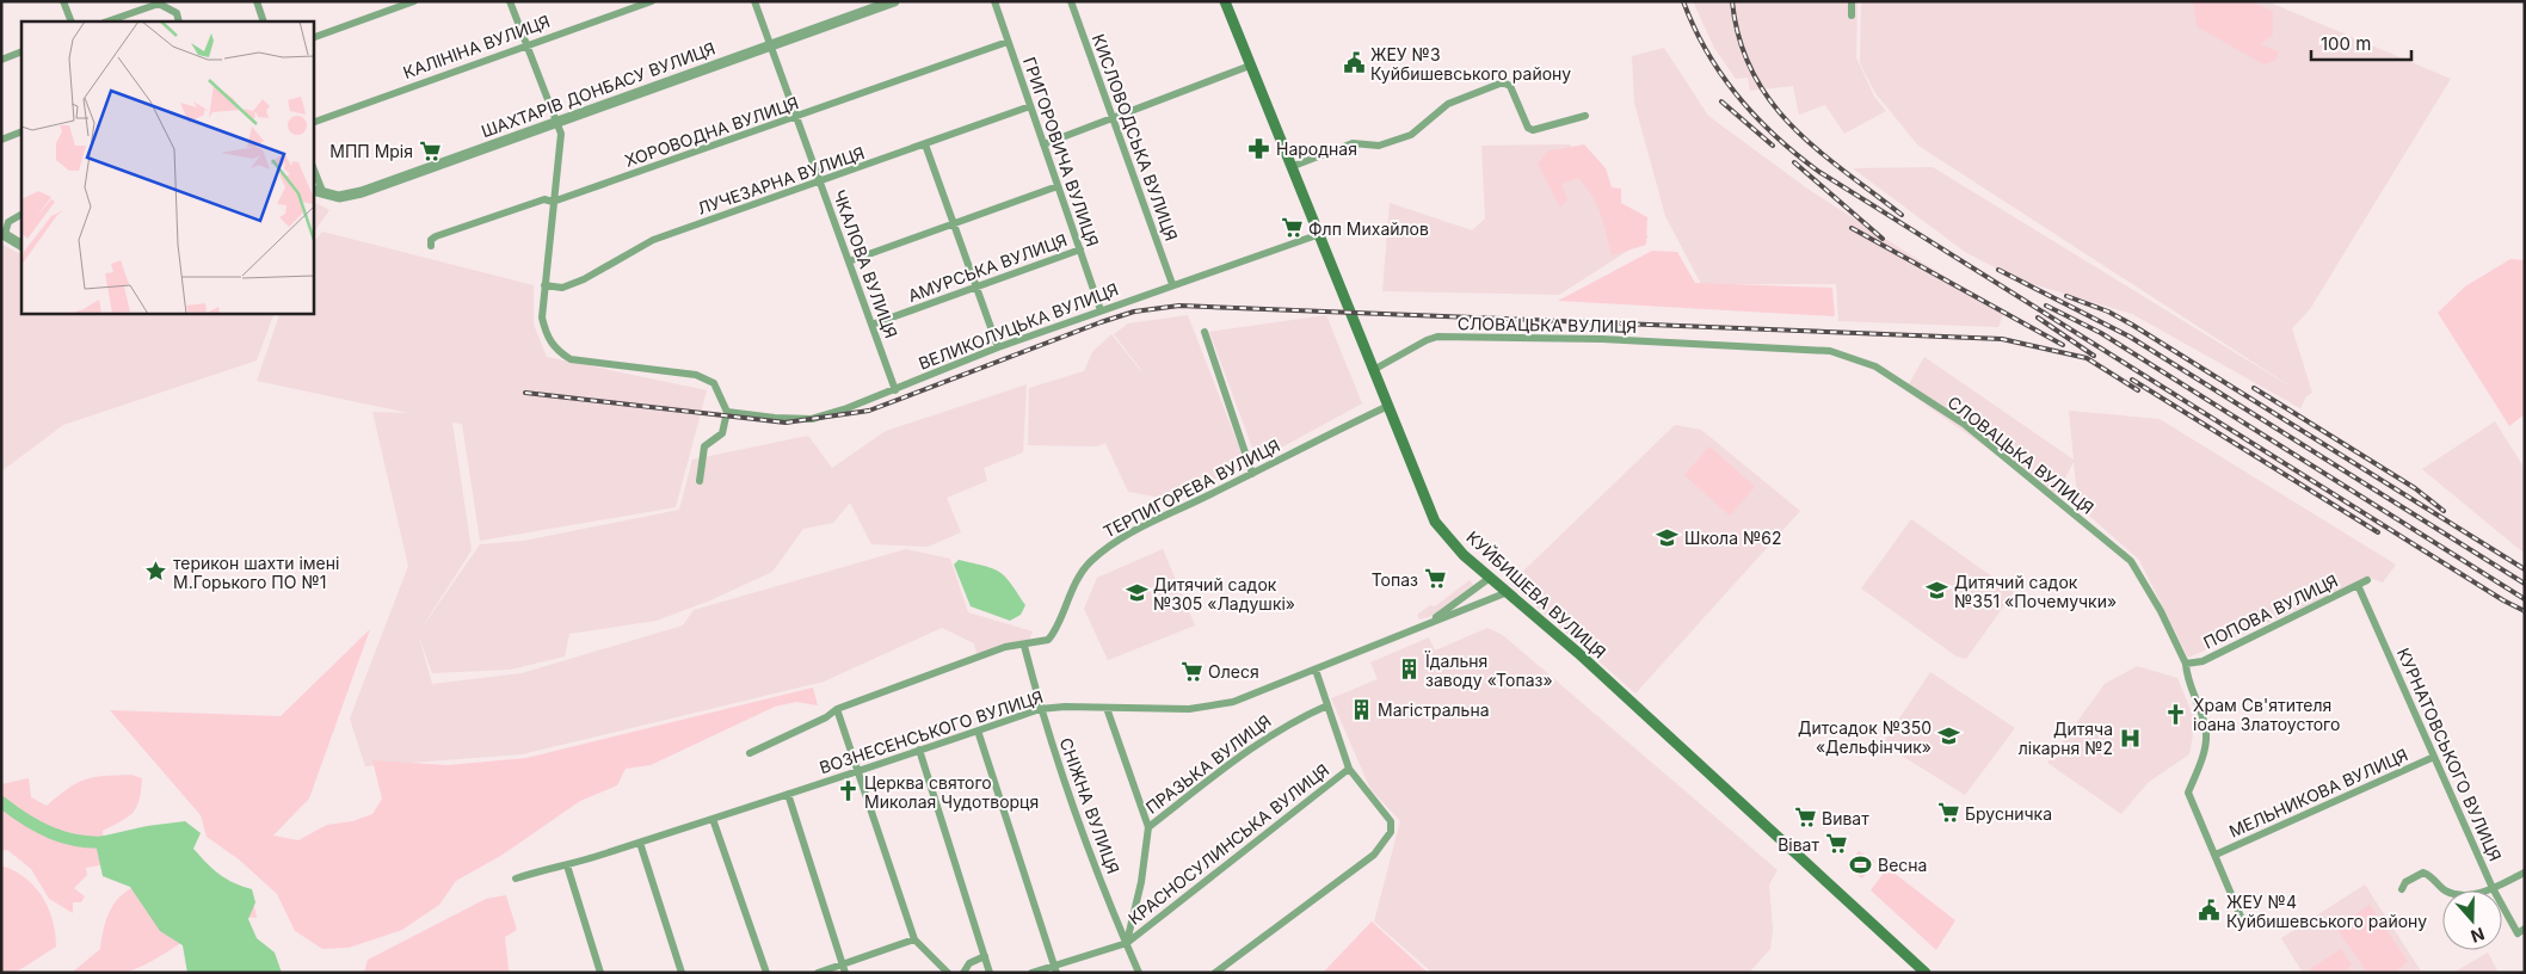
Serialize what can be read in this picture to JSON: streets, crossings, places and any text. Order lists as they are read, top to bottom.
{
  "streets": {
    "main road": ["КУЙБИШЕВА ВУЛИЦЯ"],
    "street": [
      "КАЛІНІНА ВУЛИЦЯ",
      "ШАХТАРІВ ДОНБАСУ ВУЛИЦЯ",
      "ХОРОВОДНА ВУЛИЦЯ",
      "КИСЛОВОДСЬКА ВУЛИЦЯ",
      "ГРИГОРОВИЧА ВУЛИЦЯ",
      "ЛУЧЕЗАРНА ВУЛИЦЯ",
      "ЧКАЛОВА ВУЛИЦЯ",
      "АМУРСЬКА ВУЛИЦЯ",
      "СЛОВАЦЬКА ВУЛИЦЯ",
      "ВЕЛИКОЛУЦЬКА ВУЛИЦЯ",
      "ТЕРПИГОРЕВА ВУЛИЦЯ",
      "ПОПОВА ВУЛИЦЯ",
      "ВОЗНЕСЕНСЬКОГО ВУЛИЦЯ",
      "КУРНАТОВСЬКОГО ВУЛИЦЯ",
      "ПРАЗЬКА ВУЛИЦЯ",
      "МЕЛЬНИКОВА ВУЛИЦЯ",
      "СНІЖНА ВУЛИЦЯ",
      "КРАСНОСУЛИНСЬКА ВУЛИЦЯ"
    ]
  },
  "crossings": [
    ["ШАХТАРІВ ДОНБАСУ ВУЛИЦЯ", "ЧКАЛОВА ВУЛИЦЯ"],
    ["ХОРОВОДНА ВУЛИЦЯ", "ГРИГОРОВИЧА ВУЛИЦЯ"],
    ["ХОРОВОДНА ВУЛИЦЯ", "ЧКАЛОВА ВУЛИЦЯ"],
    ["КИСЛОВОДСЬКА ВУЛИЦЯ", "ВЕЛИКОЛУЦЬКА ВУЛИЦЯ"],
    ["ГРИГОРОВИЧА ВУЛИЦЯ", "ЛУЧЕЗАРНА ВУЛИЦЯ"],
    ["ГРИГОРОВИЧА ВУЛИЦЯ", "АМУРСЬКА ВУЛИЦЯ"],
    ["ГРИГОРОВИЧА ВУЛИЦЯ", "ВЕЛИКОЛУЦЬКА ВУЛИЦЯ"],
    ["ЛУЧЕЗАРНА ВУЛИЦЯ", "ЧКАЛОВА ВУЛИЦЯ"],
    ["ЧКАЛОВА ВУЛИЦЯ", "АМУРСЬКА ВУЛИЦЯ"],
    ["ЧКАЛОВА ВУЛИЦЯ", "ВЕЛИКОЛУЦЬКА ВУЛИЦЯ"],
    ["СЛОВАЦЬКА ВУЛИЦЯ", "КУЙБИШЕВА ВУЛИЦЯ"],
    ["СЛОВАЦЬКА ВУЛИЦЯ", "ПОПОВА ВУЛИЦЯ"],
    ["СЛОВАЦЬКА ВУЛИЦЯ", "МЕЛЬНИКОВА ВУЛИЦЯ"],
    ["ВЕЛИКОЛУЦЬКА ВУЛИЦЯ", "КУЙБИШЕВА ВУЛИЦЯ"],
    ["ТЕРПИГОРЕВА ВУЛИЦЯ", "КУЙБИШЕВА ВУЛИЦЯ"],
    ["ТЕРПИГОРЕВА ВУЛИЦЯ", "СНІЖНА ВУЛИЦЯ"],
    ["КУЙБИШЕВА ВУЛИЦЯ", "ВОЗНЕСЕНСЬКОГО ВУЛИЦЯ"],
    ["ПОПОВА ВУЛИЦЯ", "КУРНАТОВСЬКОГО ВУЛИЦЯ"],
    ["ВОЗНЕСЕНСЬКОГО ВУЛИЦЯ", "СНІЖНА ВУЛИЦЯ"],
    ["КУРНАТОВСЬКОГО ВУЛИЦЯ", "МЕЛЬНИКОВА ВУЛИЦЯ"],
    ["ПРАЗЬКА ВУЛИЦЯ", "СНІЖНА ВУЛИЦЯ"],
    ["ПРАЗЬКА ВУЛИЦЯ", "КРАСНОСУЛИНСЬКА ВУЛИЦЯ"],
    ["СНІЖНА ВУЛИЦЯ", "КРАСНОСУЛИНСЬКА ВУЛИЦЯ"]
  ],
  "places": {
    "public building": ["ЖЕУ №3 Куйбишевського району", "ЖЕУ №4 Куйбишевського району"],
    "pharmacy": ["Народная"],
    "supermarket": [
      "МПП Мрія",
      "Флп Михайлов",
      "Топаз",
      "Олеся",
      "Брусничка",
      "Виват",
      "Віват"
    ],
    "school or university": [
      "Школа №62",
      "Дитячий садок №351 «Почемучки»",
      "Дитячий садок №305 «Ладушкі»",
      "Дитсадок №350 «Дельфінчик»"
    ],
    "place": ["терикон шахти імені М.Горького ПО №1"],
    "building": ["Їдальня заводу «Топаз»", "Магістральна"],
    "church": ["Храм Св'ятителя іоана Златоустого", "Церква святого Миколая Чудотворця"],
    "hospital": ["Дитяча лікарня №2"],
    "sports": ["Весна"]
  },
  "scale_bar": "100 m",
  "north": "bottom"
}
